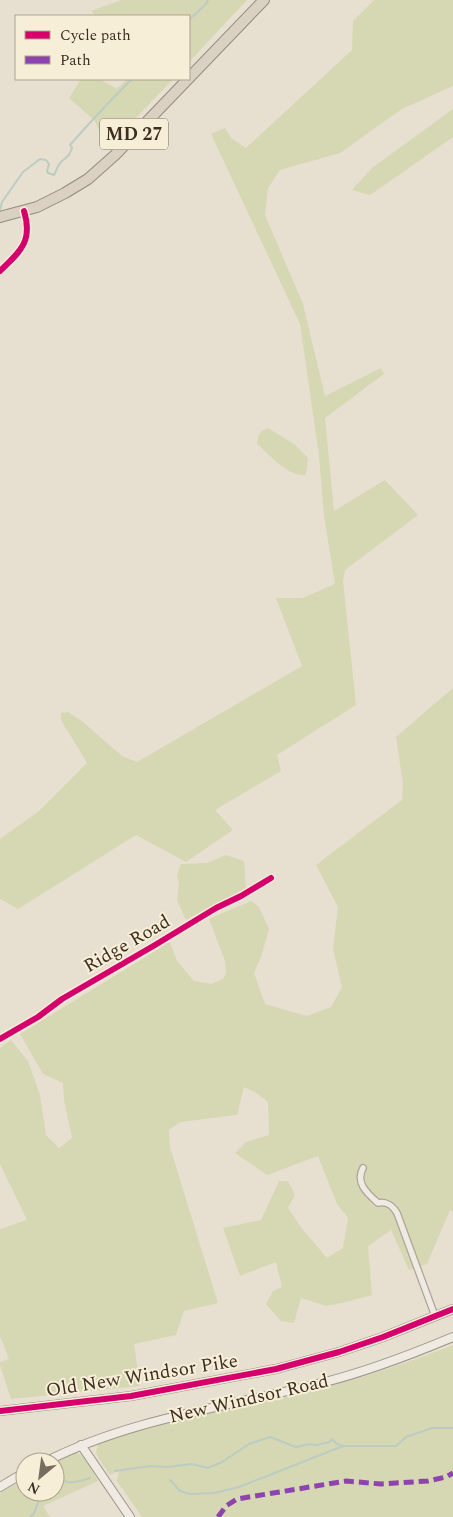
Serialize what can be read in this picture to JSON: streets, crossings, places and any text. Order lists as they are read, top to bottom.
{
  "streets": {
    "highway": ["MD 27"],
    "street": ["Ridge Road", "Old New Windsor Pike", "New Windsor Road"]
  },
  "legend": ["Cycle path", "Path"],
  "north": "bottom left"
}
